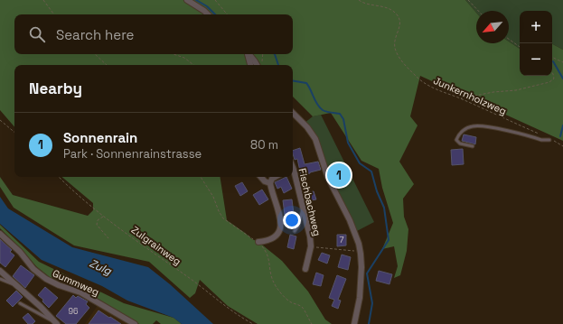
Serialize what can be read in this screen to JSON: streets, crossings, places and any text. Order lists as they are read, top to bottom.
{
  "streets": {
    "street": ["Fischbachweg", "Gummweg"],
    "path": ["Junkernholzweg", "Zulgrainweg"]
  },
  "water": ["Zulg"],
  "house_numbers": ["7", "96"],
  "north": "bottom left",
  "page": {
    "map_buttons": ["+", "−"],
    "search": "Search here",
    "heading": "Nearby",
    "list": [
      {
        "mark": "1",
        "name": "Sonnenrain",
        "note": "Park · Sonnenrainstrasse",
        "value": "80 m"
      }
    ],
    "pins": "1"
  }
}
